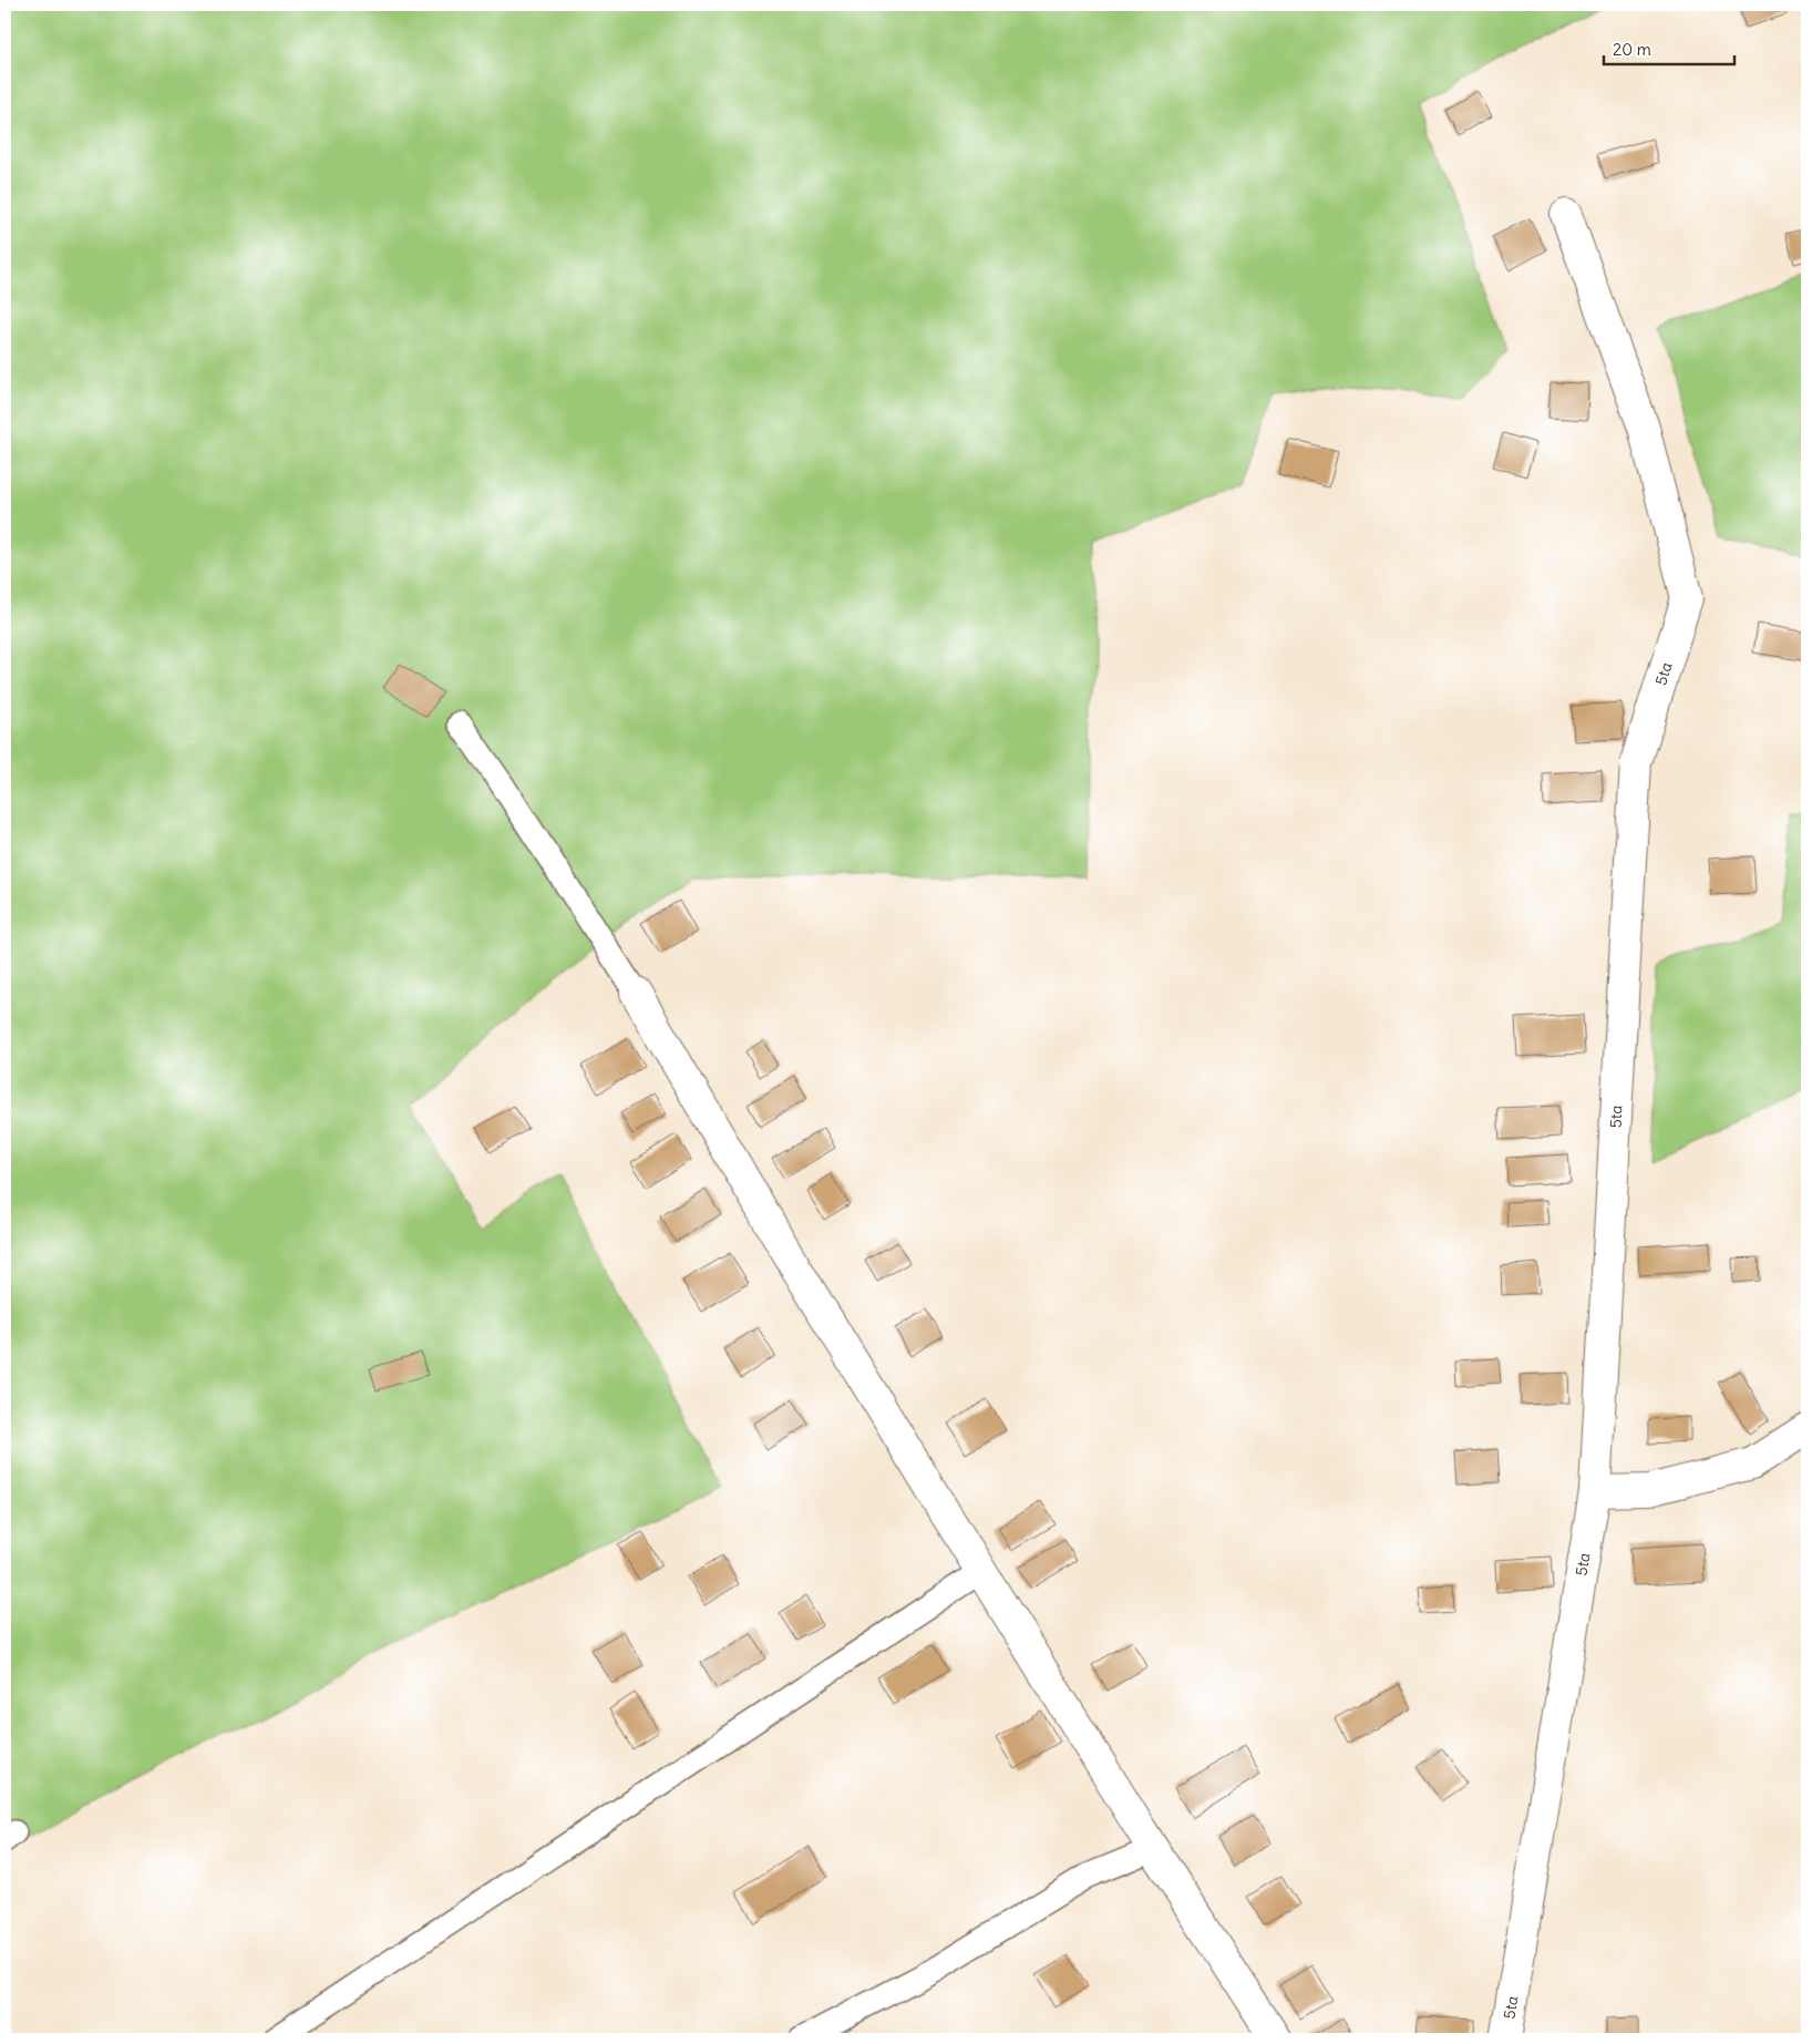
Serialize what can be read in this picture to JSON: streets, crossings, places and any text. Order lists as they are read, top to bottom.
{
  "streets": {
    "street": ["5ta"]
  },
  "scale_bar": "20 m"
}
